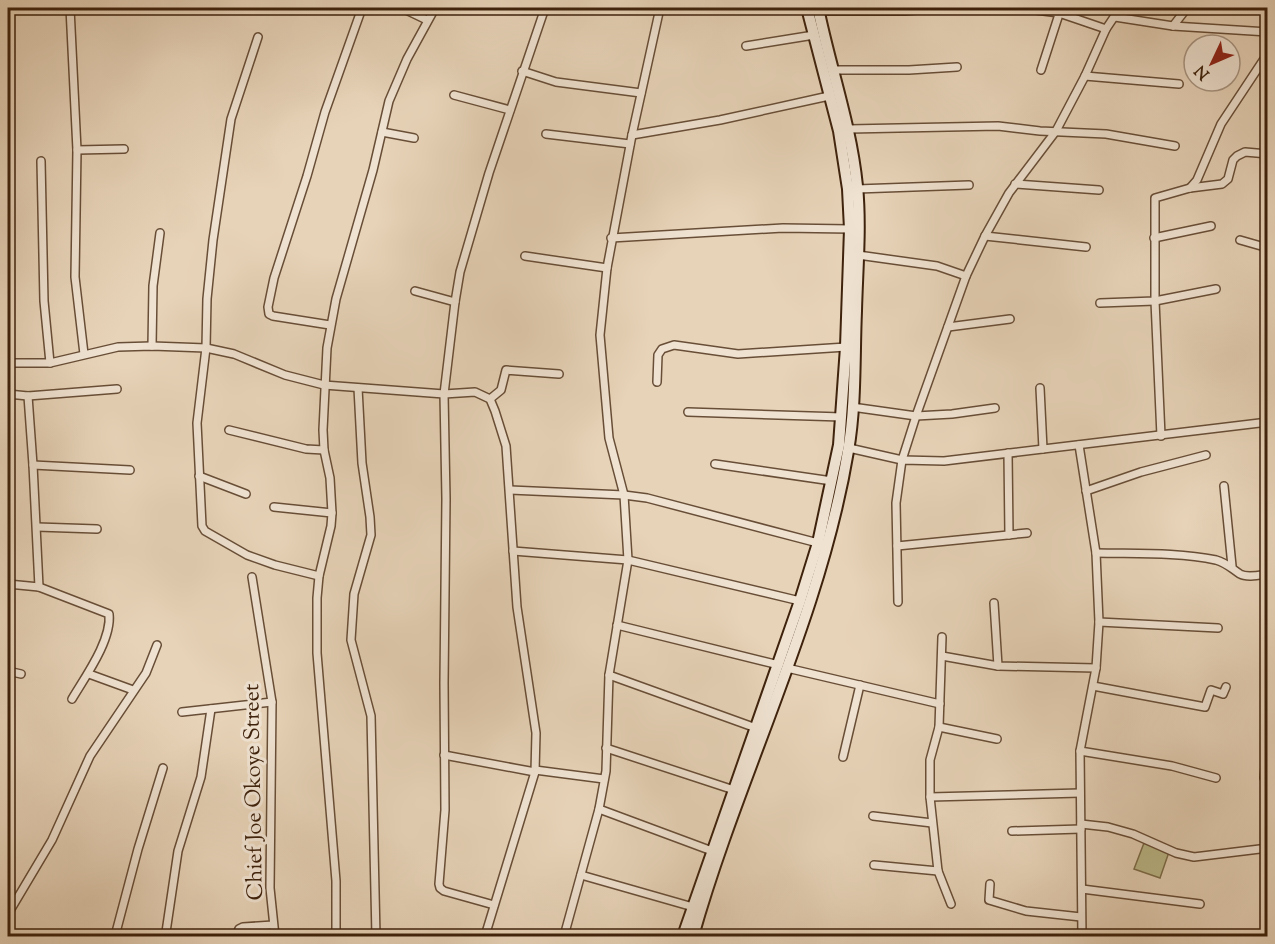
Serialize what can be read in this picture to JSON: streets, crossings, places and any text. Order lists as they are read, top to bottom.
{
  "streets": {
    "street": ["Chief Joe Okoye Street"]
  },
  "north": "bottom left"
}
